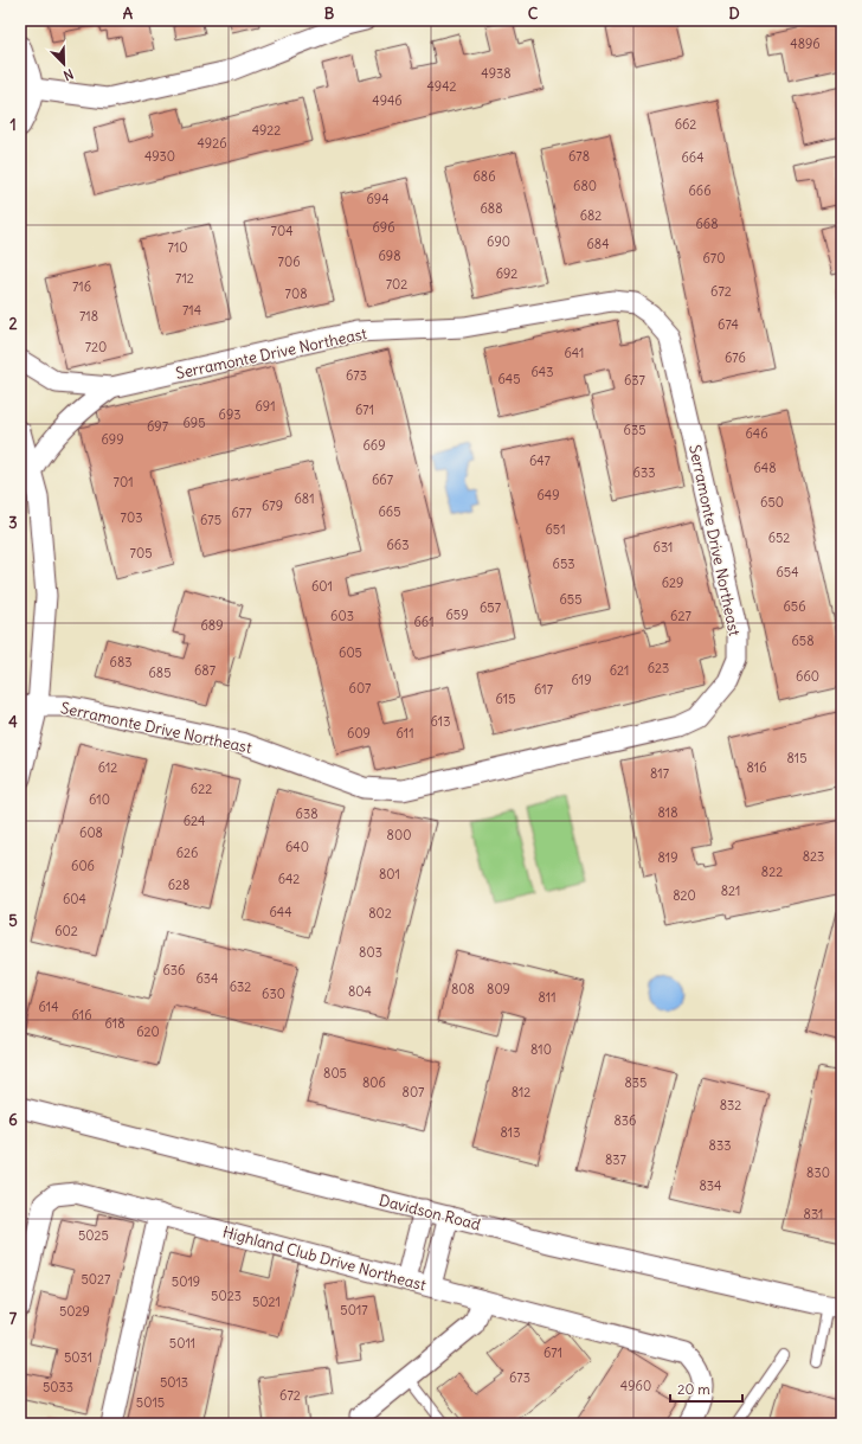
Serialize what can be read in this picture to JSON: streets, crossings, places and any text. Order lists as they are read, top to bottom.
{
  "streets": {
    "street": ["Serramonte Drive Northeast", "Davidson Road", "Highland Club Drive Northeast"]
  },
  "house_numbers": [
    "4896",
    "4938",
    "4942",
    "4946",
    "662",
    "4922",
    "4926",
    "4930",
    "678",
    "664",
    "686",
    "680",
    "666",
    "694",
    "688",
    "682",
    "668",
    "696",
    "704",
    "690",
    "684",
    "710",
    "698",
    "670",
    "706",
    "692",
    "712",
    "702",
    "716",
    "672",
    "708",
    "714",
    "718",
    "674",
    "720",
    "641",
    "676",
    "643",
    "673",
    "645",
    "637",
    "691",
    "671",
    "693",
    "695",
    "697",
    "635",
    "646",
    "699",
    "669",
    "647",
    "648",
    "633",
    "667",
    "701",
    "649",
    "681",
    "650",
    "679",
    "665",
    "677",
    "703",
    "675",
    "651",
    "652",
    "663",
    "631",
    "705",
    "653",
    "654",
    "629",
    "601",
    "655",
    "656",
    "657",
    "659",
    "603",
    "627",
    "661",
    "689",
    "658",
    "605",
    "683",
    "623",
    "687",
    "621",
    "685",
    "660",
    "619",
    "607",
    "617",
    "615",
    "613",
    "609",
    "611",
    "815",
    "612",
    "816",
    "817",
    "622",
    "610",
    "818",
    "638",
    "624",
    "608",
    "800",
    "640",
    "626",
    "823",
    "819",
    "606",
    "822",
    "801",
    "642",
    "628",
    "821",
    "820",
    "604",
    "644",
    "802",
    "602",
    "803",
    "636",
    "634",
    "632",
    "808",
    "809",
    "804",
    "630",
    "811",
    "614",
    "616",
    "618",
    "620",
    "810",
    "805",
    "806",
    "835",
    "807",
    "812",
    "832",
    "836",
    "813",
    "833",
    "837",
    "830",
    "834",
    "831",
    "5025",
    "5027",
    "5019",
    "5023",
    "5021",
    "5017",
    "5029",
    "5011",
    "671",
    "5031",
    "673",
    "5013",
    "4960",
    "5033",
    "672",
    "5015"
  ],
  "scale_bar": "20 m",
  "north": "bottom right",
  "grid": {
    "columns": [
      "A",
      "B",
      "C",
      "D"
    ],
    "rows": [
      "1",
      "2",
      "3",
      "4",
      "5",
      "6",
      "7"
    ]
  }
}
